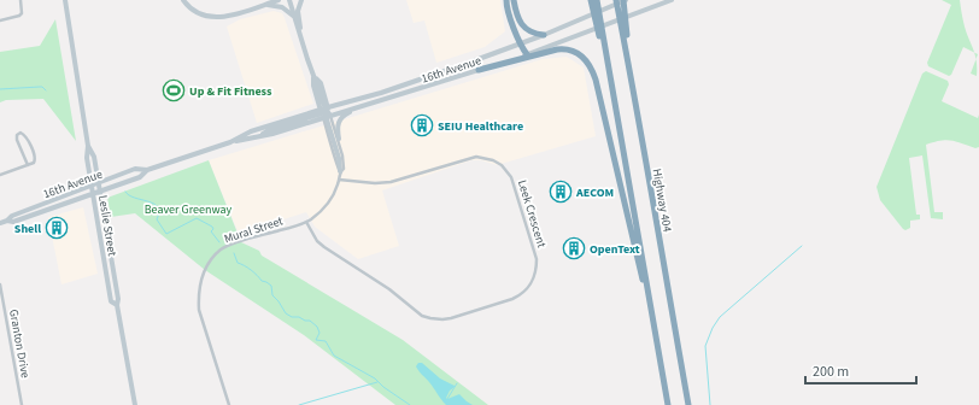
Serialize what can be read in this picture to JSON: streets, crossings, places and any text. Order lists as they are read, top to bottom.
{
  "streets": {
    "highway": ["Highway 404"],
    "main road": ["16th Avenue", "Leslie Street"],
    "street": ["Leek Crescent", "Mural Street", "Granton Drive"]
  },
  "crossings": [
    ["16th Avenue", "Leslie Street"],
    ["16th Avenue", "Mural Street"],
    ["Leek Crescent", "Mural Street"]
  ],
  "parks": ["Beaver Greenway"],
  "places": {
    "sports": ["Up & Fit Fitness"],
    "building": [
      "SEIU Healthcare",
      "AECOM",
      "Shell",
      "OpenText"
    ]
  },
  "scale_bar": "200 m"
}
